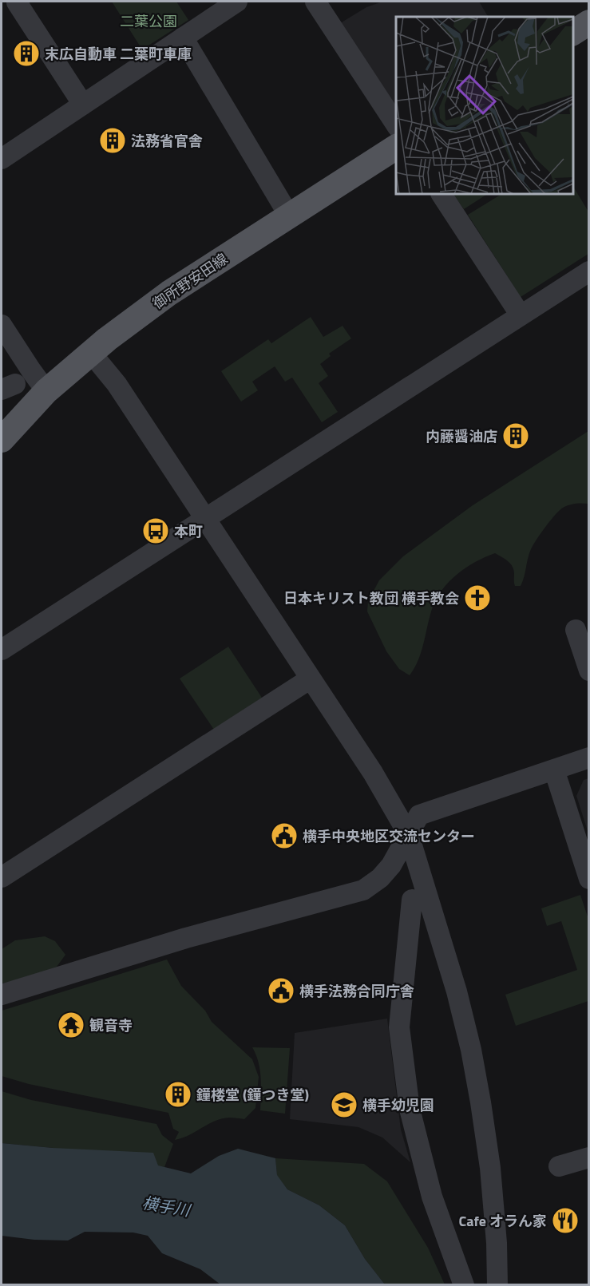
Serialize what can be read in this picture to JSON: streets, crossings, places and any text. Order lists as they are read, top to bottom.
{
  "streets": {
    "main road": ["御所野安田線"]
  },
  "water": ["横手川"],
  "parks": ["二葉公園"],
  "places": {
    "building": [
      "末広自動車 二葉町車庫",
      "法務省官舎",
      "内藤醤油店",
      "鐘楼堂 (鐘つき堂)"
    ],
    "bus stop": ["本町"],
    "church": ["日本キリスト教団 横手教会"],
    "public building": ["横手中央地区交流センター", "横手法務合同庁舎"],
    "temple": ["観音寺"],
    "school or university": ["横手幼児園"],
    "restaurant": ["Cafe オラん家"]
  }
}
